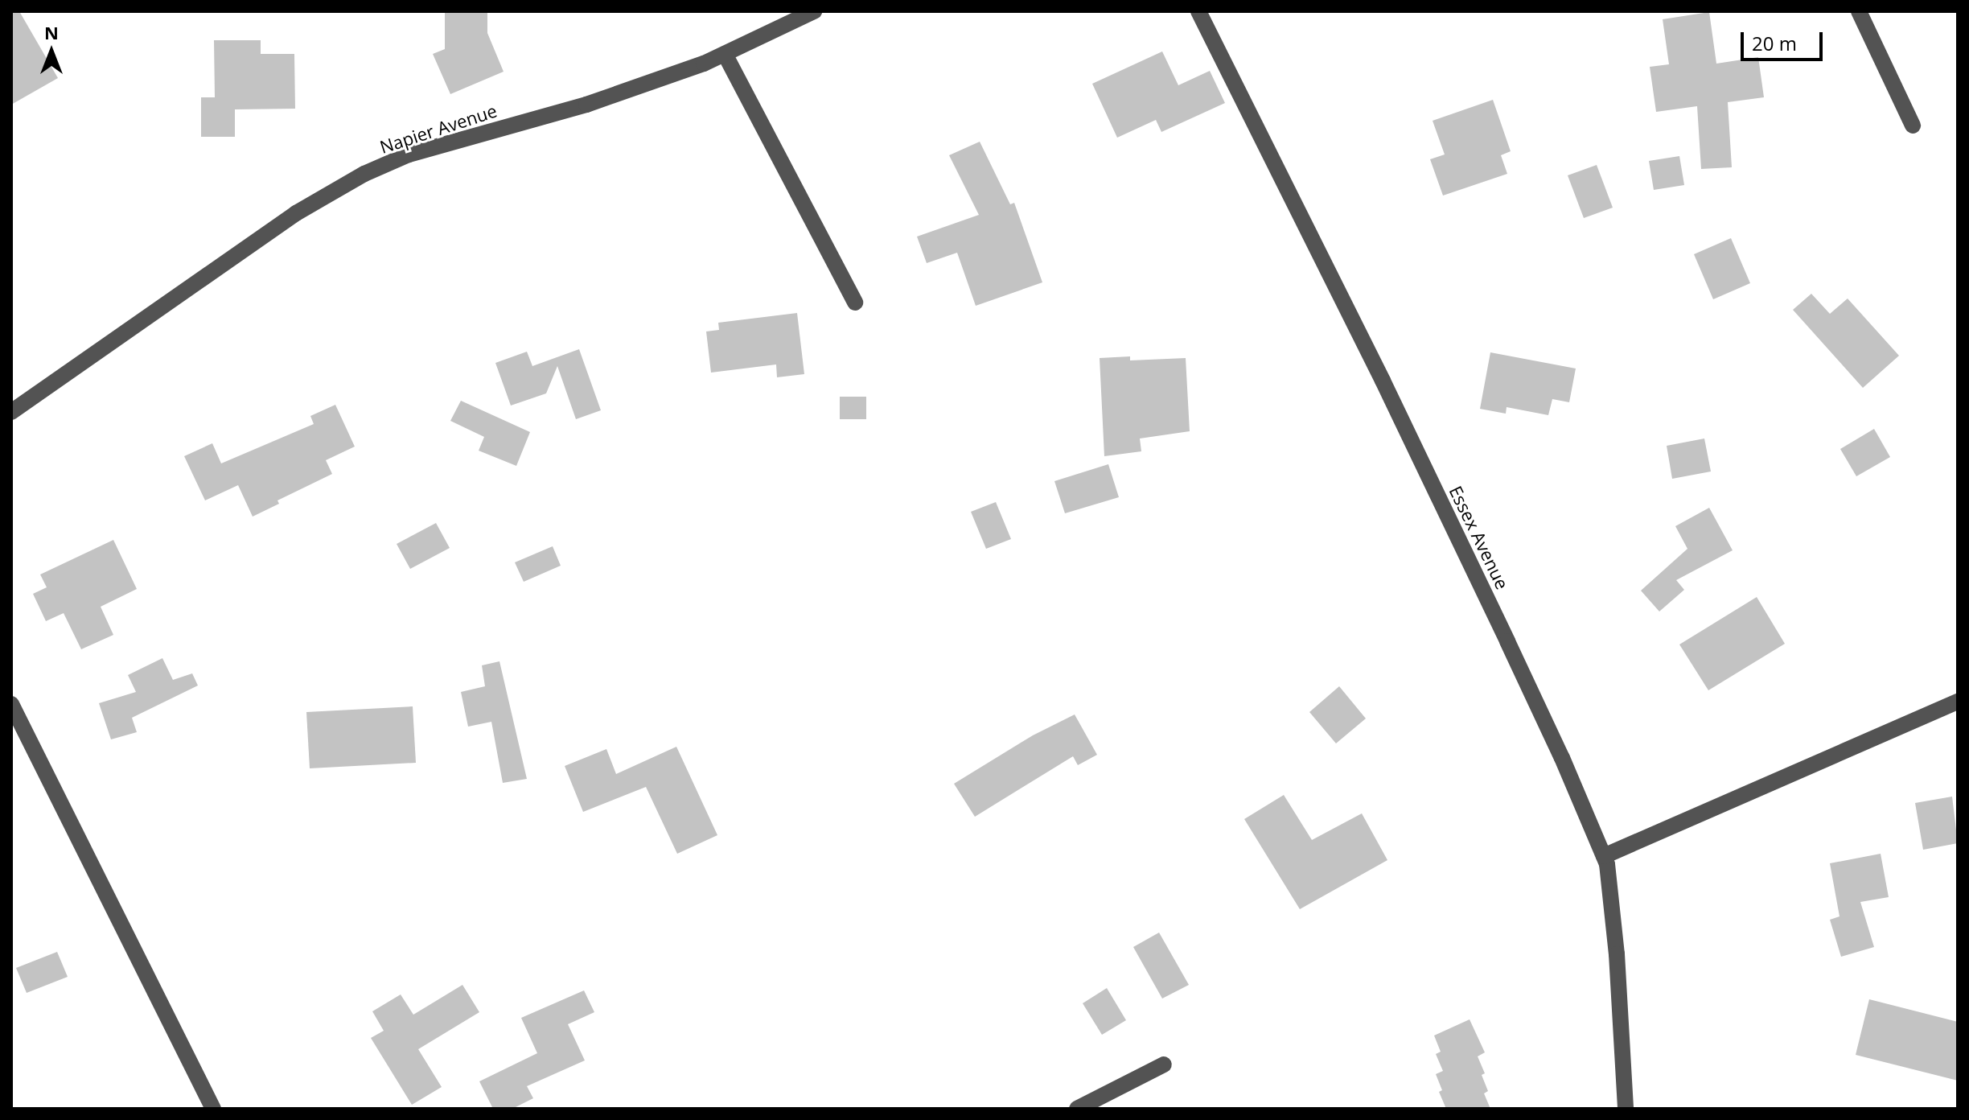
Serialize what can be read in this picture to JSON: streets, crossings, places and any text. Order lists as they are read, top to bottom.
{
  "streets": {
    "street": ["Napier Avenue", "Essex Avenue"]
  },
  "scale_bar": "20 m",
  "north": "top"
}
